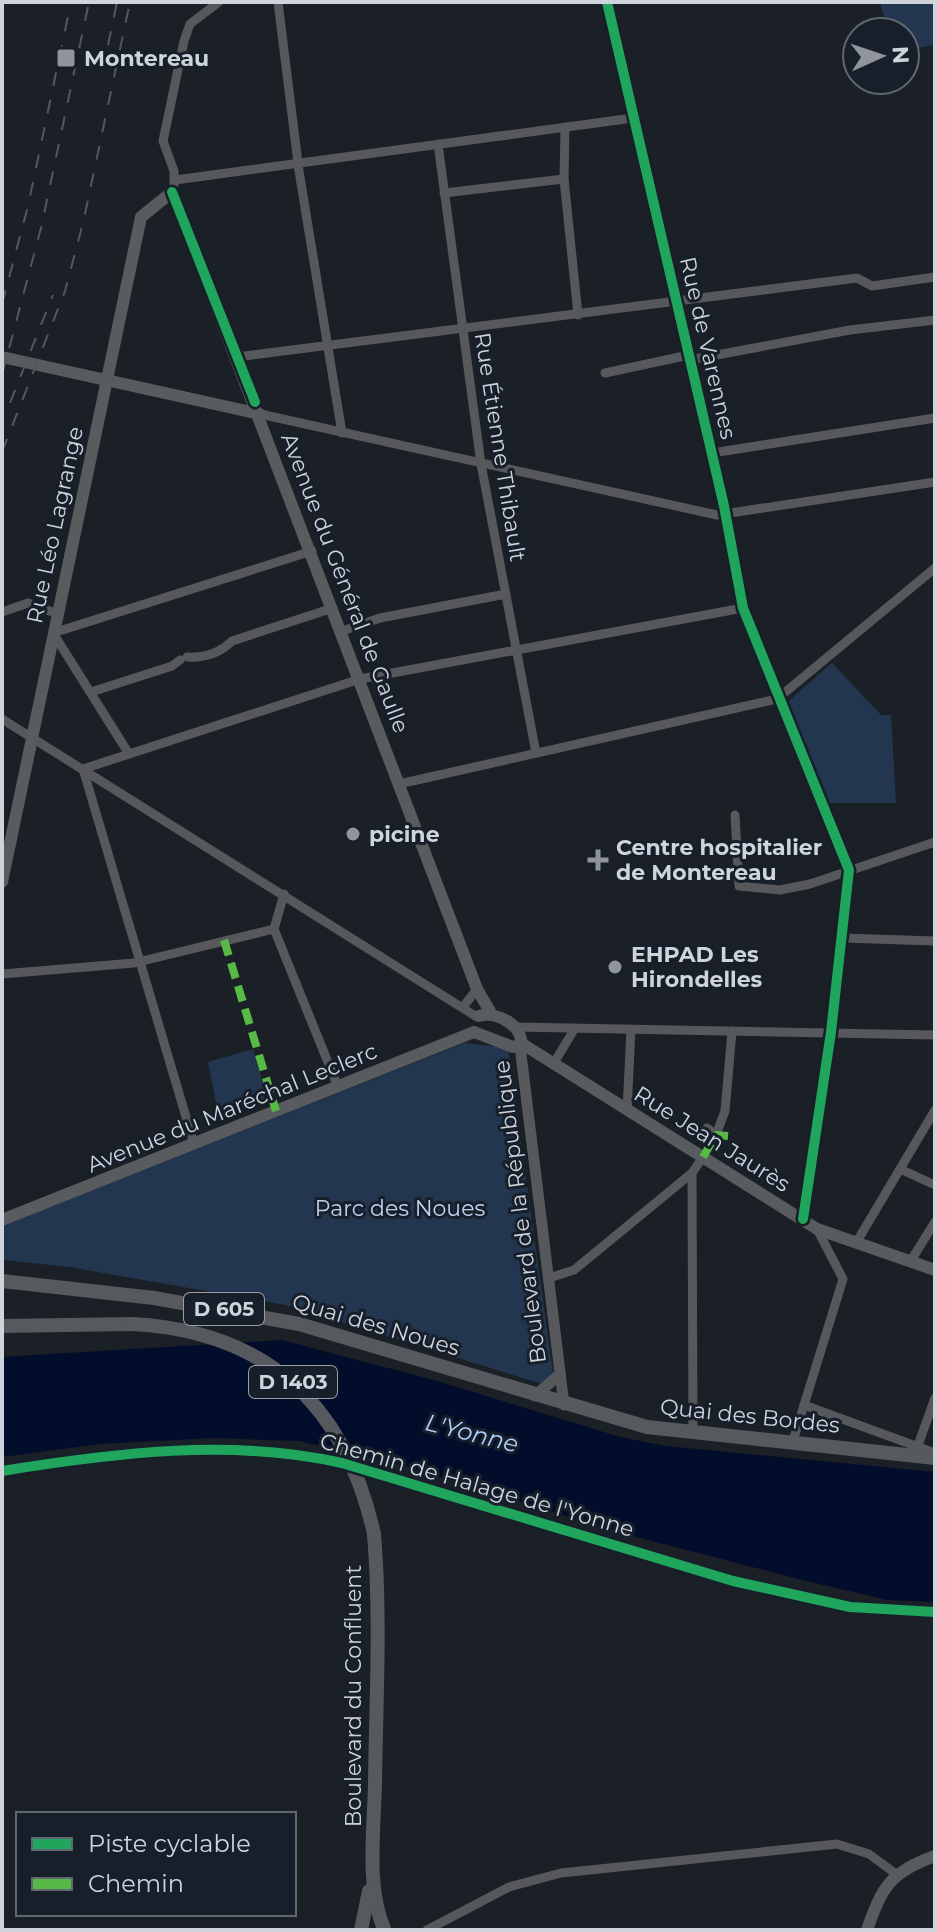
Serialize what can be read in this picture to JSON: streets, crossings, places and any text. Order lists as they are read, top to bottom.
{
  "streets": {
    "main road": [
      "Rue Léo Lagrange",
      "Avenue du Général de Gaulle",
      "Avenue du Maréchal Leclerc",
      "Rue Jean Jaurès",
      "D 605",
      "Quai des Noues",
      "D 1403",
      "Quai des Bordes",
      "Boulevard du Confluent"
    ],
    "street": [
      "Rue de Varennes",
      "Rue Étienne Thibault",
      "Boulevard de la République",
      "Chemin de Halage de l'Yonne"
    ]
  },
  "crossings": [
    ["Rue Léo Lagrange", "Avenue du Général de Gaulle"],
    ["Avenue du Général de Gaulle", "Avenue du Maréchal Leclerc"],
    ["Avenue du Général de Gaulle", "Rue Jean Jaurès"],
    ["Avenue du Maréchal Leclerc", "Rue Jean Jaurès"],
    ["Rue Jean Jaurès", "Boulevard de la République"],
    ["Boulevard de la République", "Quai des Noues"],
    ["Boulevard de la République", "Quai des Bordes"],
    ["D 605", "Quai des Noues"],
    ["Quai des Noues", "Quai des Bordes"],
    ["D 1403", "Boulevard du Confluent"]
  ],
  "water": ["L'Yonne"],
  "parks": ["Parc des Noues"],
  "places": {
    "transit": ["Montereau"],
    "other": ["picine", "EHPAD Les Hirondelles"],
    "health": ["Centre hospitalier de Montereau"]
  },
  "legend": ["Piste cyclable", "Chemin"],
  "north": "right"
}
